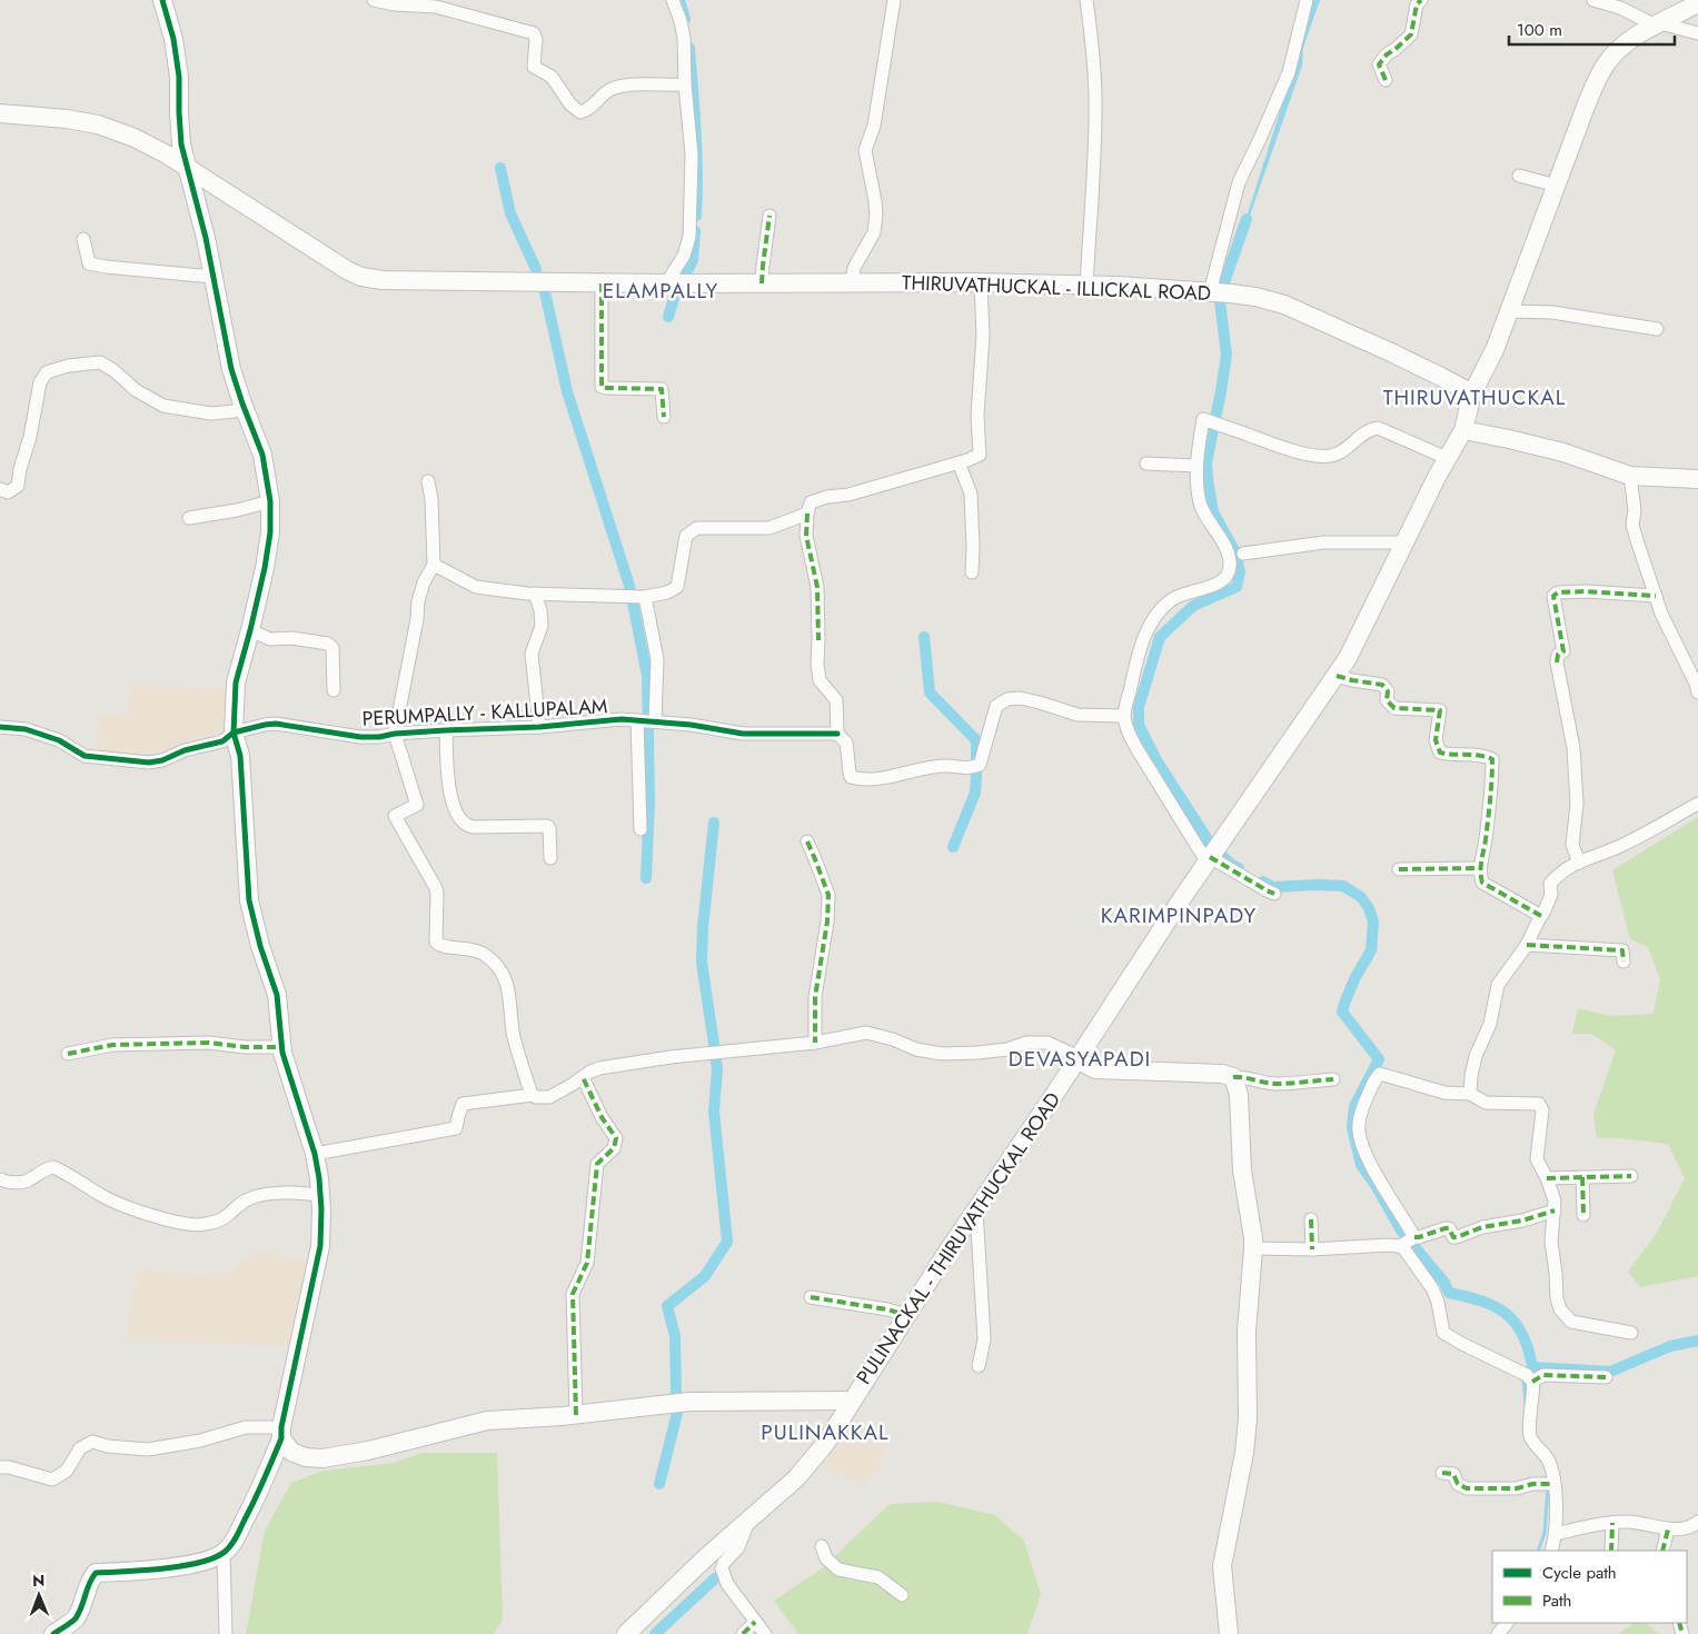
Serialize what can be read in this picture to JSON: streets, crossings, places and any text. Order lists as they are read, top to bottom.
{
  "streets": {
    "main road": ["THIRUVATHUCKAL - ILLICKAL ROAD", "PULINACKAL - THIRUVATHUCKAL ROAD"],
    "street": ["PERUMPALLY - KALLUPALAM"]
  },
  "crossings": [
    ["THIRUVATHUCKAL - ILLICKAL ROAD", "PULINACKAL - THIRUVATHUCKAL ROAD"]
  ],
  "districts": [
    "ELAMPALLY",
    "THIRUVATHUCKAL",
    "KARIMPINPADY",
    "DEVASYAPADI",
    "PULINAKKAL"
  ],
  "legend": ["Cycle path", "Path"],
  "scale_bar": "100 m",
  "north": "top"
}
